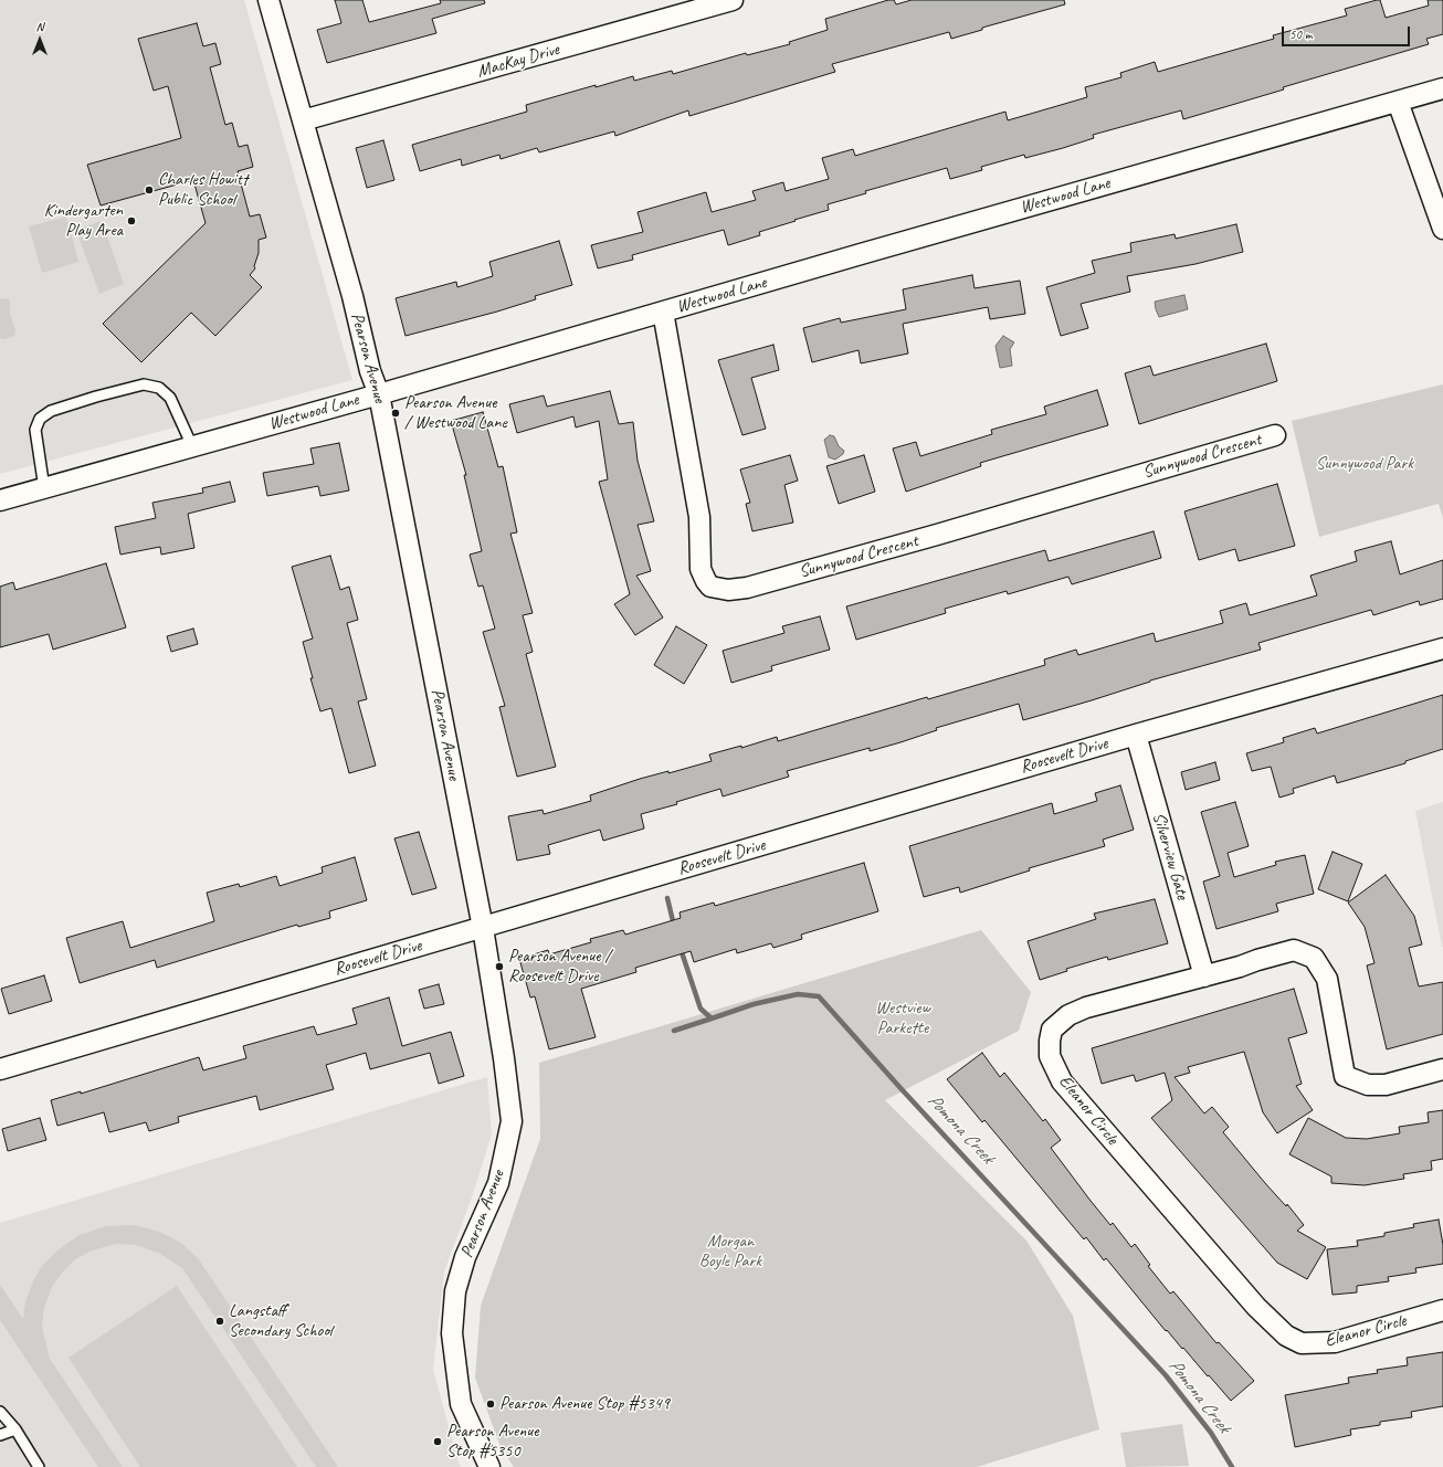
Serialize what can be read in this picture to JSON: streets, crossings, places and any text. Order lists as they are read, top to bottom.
{
  "streets": {
    "street": [
      "MacKay Drive",
      "Westwood Lane",
      "Pearson Avenue",
      "Sunnywood Crescent",
      "Roosevelt Drive",
      "Silverview Gate",
      "Eleanor Circle"
    ]
  },
  "crossings": [
    ["MacKay Drive", "Pearson Avenue"],
    ["Westwood Lane", "Pearson Avenue"],
    ["Westwood Lane", "Sunnywood Crescent"],
    ["Pearson Avenue", "Roosevelt Drive"],
    ["Roosevelt Drive", "Silverview Gate"],
    ["Silverview Gate", "Eleanor Circle"]
  ],
  "water": ["Pomona Creek"],
  "parks": ["Sunnywood Park", "Westview Parkette", "Morgan Boyle Park"],
  "places": [
    "Charles Howitt Public School",
    "Kindergarten Play Area",
    "Pearson Avenue / Westwood Lane",
    "Pearson Avenue / Roosevelt Drive",
    "Langstaff Secondary School",
    "Pearson Avenue Stop #5349",
    "Pearson Avenue Stop #5350"
  ],
  "scale_bar": "50 m",
  "north": "top"
}
